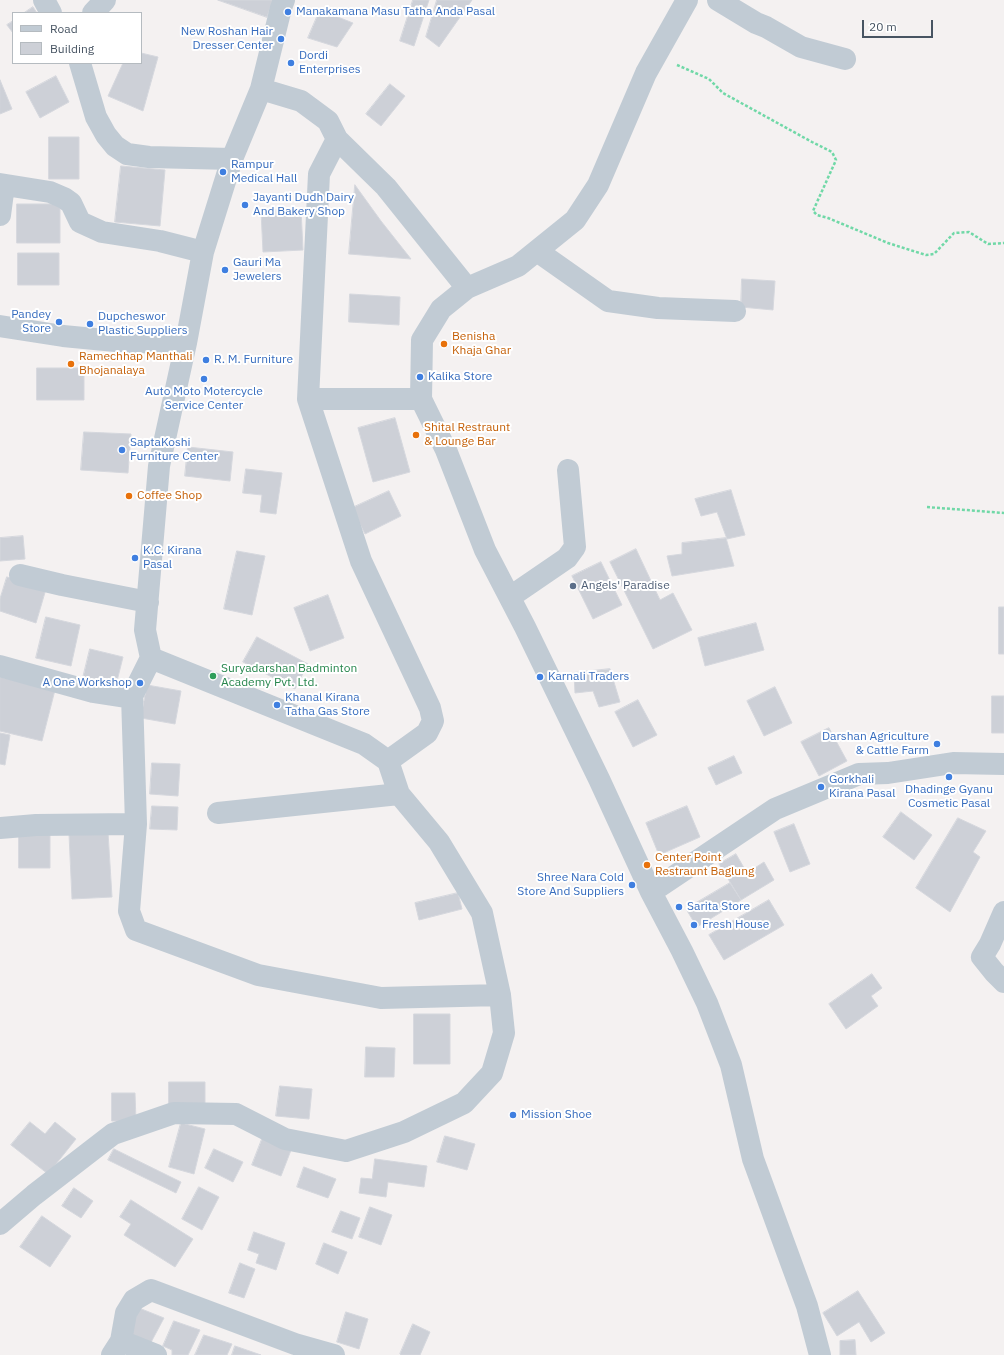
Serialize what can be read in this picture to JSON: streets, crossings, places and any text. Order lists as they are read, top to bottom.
{
  "places": [
    "Manakamana Masu Tatha Anda Pasal",
    "New Roshan Hair Dresser Center",
    "Dordi Enterprises",
    "Rampur Medical Hall",
    "Jayanti Dudh Dairy And Bakery Shop",
    "Gauri Ma Jewelers",
    "Pandey Store",
    "Dupcheswor Plastic Suppliers",
    "Benisha Khaja Ghar",
    "R. M. Furniture",
    "Ramechhap Manthali Bhojanalaya",
    "Kalika Store",
    "Auto Moto Motercycle Service Center",
    "Shital Restraunt & Lounge Bar",
    "SaptaKoshi Furniture Center",
    "Coffee Shop",
    "K.C. Kirana Pasal",
    "Angels' Paradise",
    "Suryadarshan Badminton Academy Pvt. Ltd.",
    "Karnali Traders",
    "A One Workshop",
    "Khanal Kirana Tatha Gas Store",
    "Darshan Agriculture & Cattle Farm",
    "Dhadinge Gyanu Cosmetic Pasal",
    "Gorkhali Kirana Pasal",
    "Center Point Restraunt Baglung",
    "Shree Nara Cold Store And Suppliers",
    "Sarita Store",
    "Fresh House",
    "Mission Shoe"
  ],
  "legend": ["Road", "Building"],
  "scale_bar": "20 m"
}
